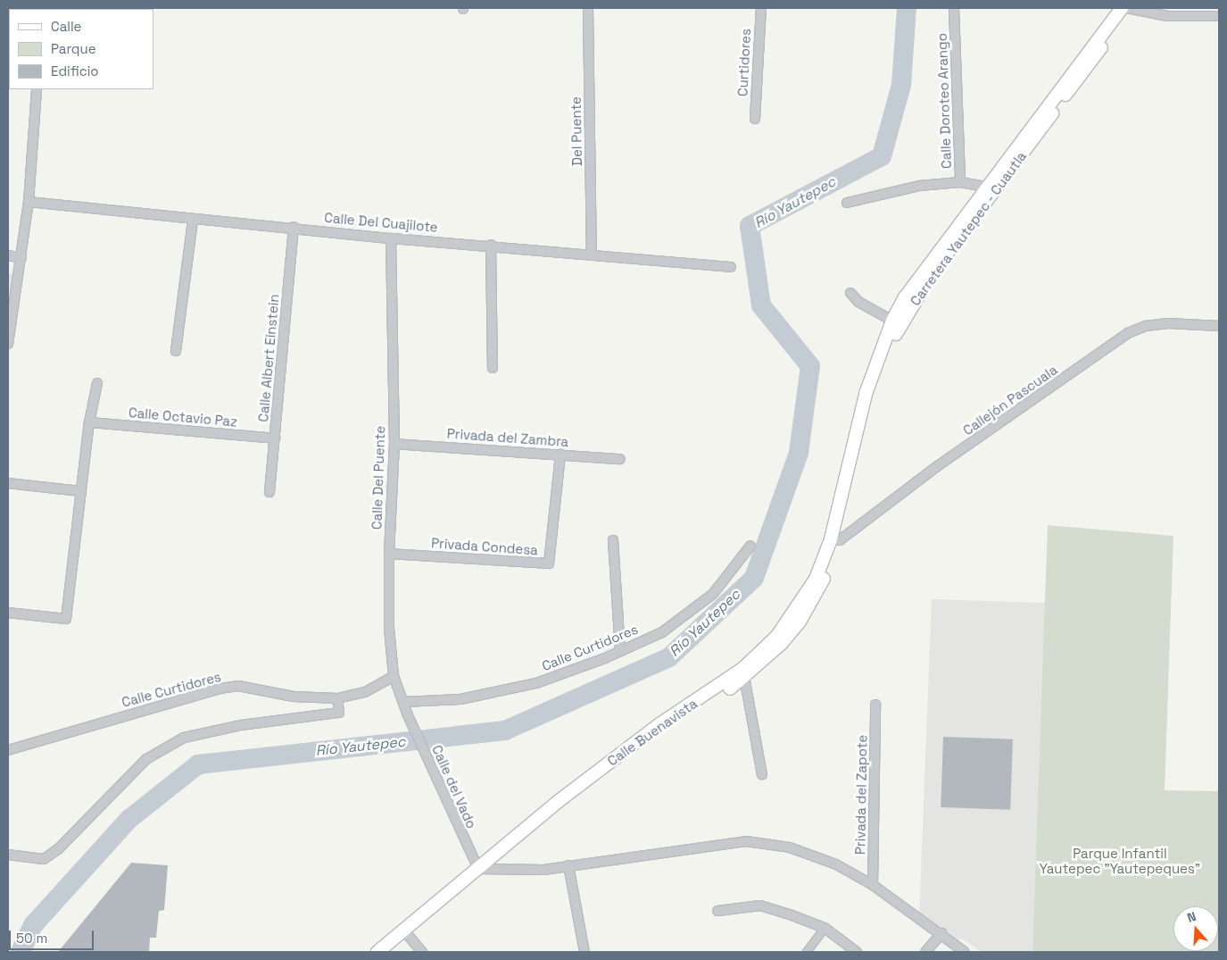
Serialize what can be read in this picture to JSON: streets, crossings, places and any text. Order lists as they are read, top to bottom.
{
  "streets": {
    "main road": ["Carretera Yautepec - Cuautla", "Calle Buenavista"],
    "street": [
      "Curtidores",
      "Calle Doroteo Arango",
      "Del Puente",
      "Calle Del Cuajilote",
      "Calle Albert Einstein",
      "Callejón Pascuala",
      "Calle Octavio Paz",
      "Privada del Zambra",
      "Calle Del Puente",
      "Privada Condesa",
      "Calle Curtidores",
      "Calle del Vado",
      "Privada del Zapote"
    ]
  },
  "crossings": [
    ["Calle Doroteo Arango", "Carretera Yautepec - Cuautla"],
    ["Del Puente", "Calle Del Cuajilote"],
    ["Calle Del Cuajilote", "Calle Albert Einstein"],
    ["Calle Del Cuajilote", "Calle Del Puente"],
    ["Carretera Yautepec - Cuautla", "Callejón Pascuala"],
    ["Carretera Yautepec - Cuautla", "Calle Buenavista"],
    ["Calle Albert Einstein", "Calle Octavio Paz"],
    ["Privada del Zambra", "Calle Del Puente"],
    ["Privada del Zambra", "Privada Condesa"],
    ["Calle Del Puente", "Privada Condesa"],
    ["Calle Del Puente", "Calle Curtidores"],
    ["Calle Del Puente", "Calle del Vado"],
    ["Calle Buenavista", "Calle del Vado"]
  ],
  "water": ["Río Yautepec"],
  "parks": ["Parque Infantil Yautepec \"Yautepeques\""],
  "legend": ["Calle", "Parque", "Edificio"],
  "scale_bar": "50 m",
  "north": "top"
}
